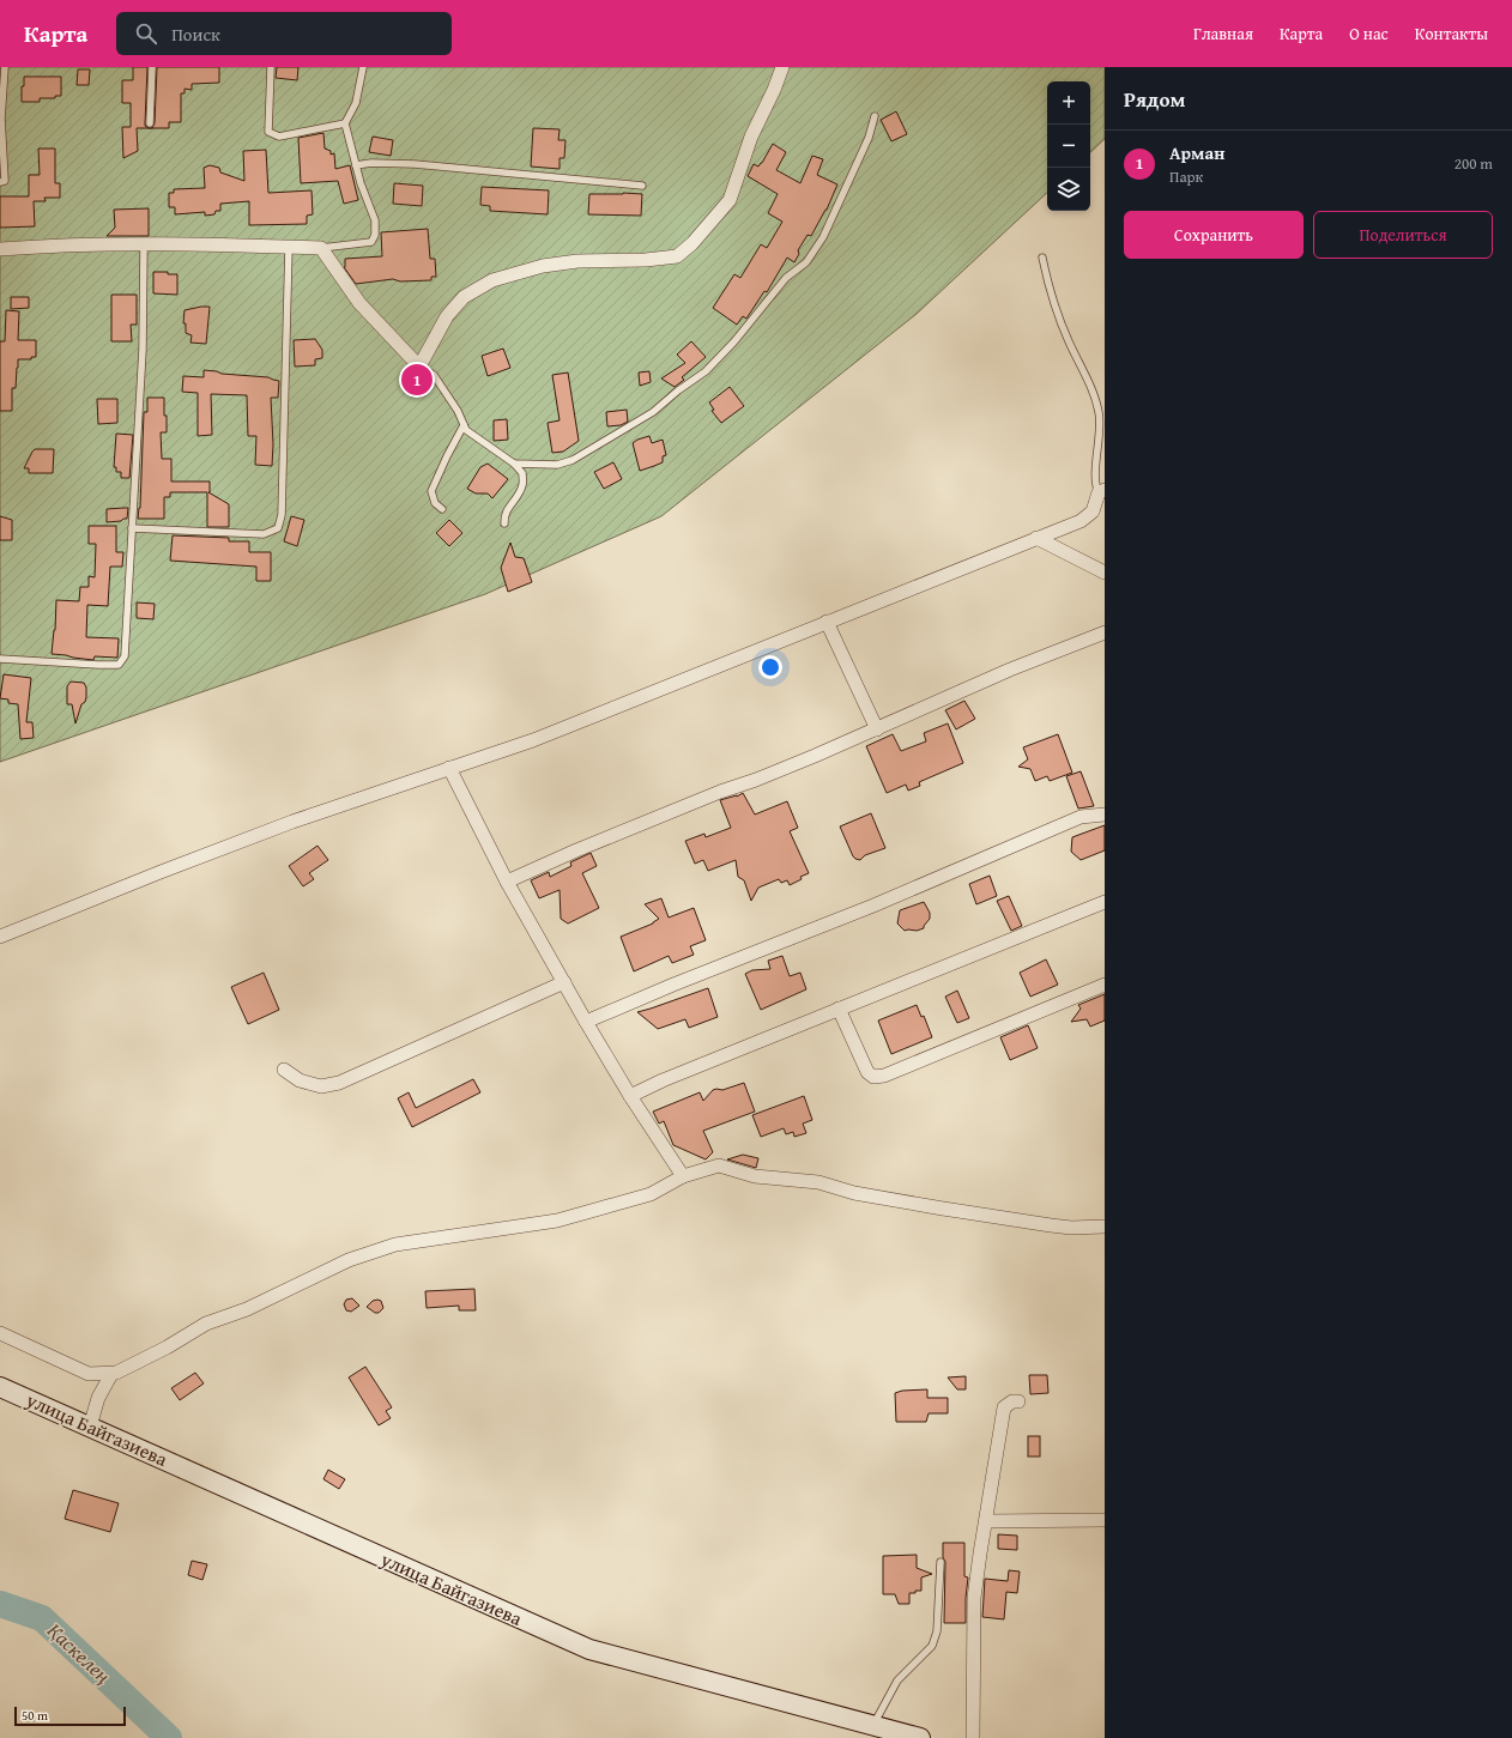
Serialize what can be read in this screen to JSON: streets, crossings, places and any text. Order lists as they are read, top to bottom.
{
  "streets": {
    "main road": ["улица Байгазиева"]
  },
  "water": ["Қаскелең"],
  "scale_bar": "50 m",
  "page": {
    "header": "Карта",
    "search": "Поиск",
    "nav": [
      "Главная",
      "Карта",
      "О нас",
      "Контакты"
    ],
    "heading": "Рядом",
    "map_buttons": ["+", "−"],
    "list": [
      {
        "mark": "1",
        "name": "Арман",
        "note": "Парк",
        "value": "200 m"
      }
    ],
    "buttons": ["Сохранить", "Поделиться"],
    "pins": "1",
    "scale": "50 m"
  }
}
